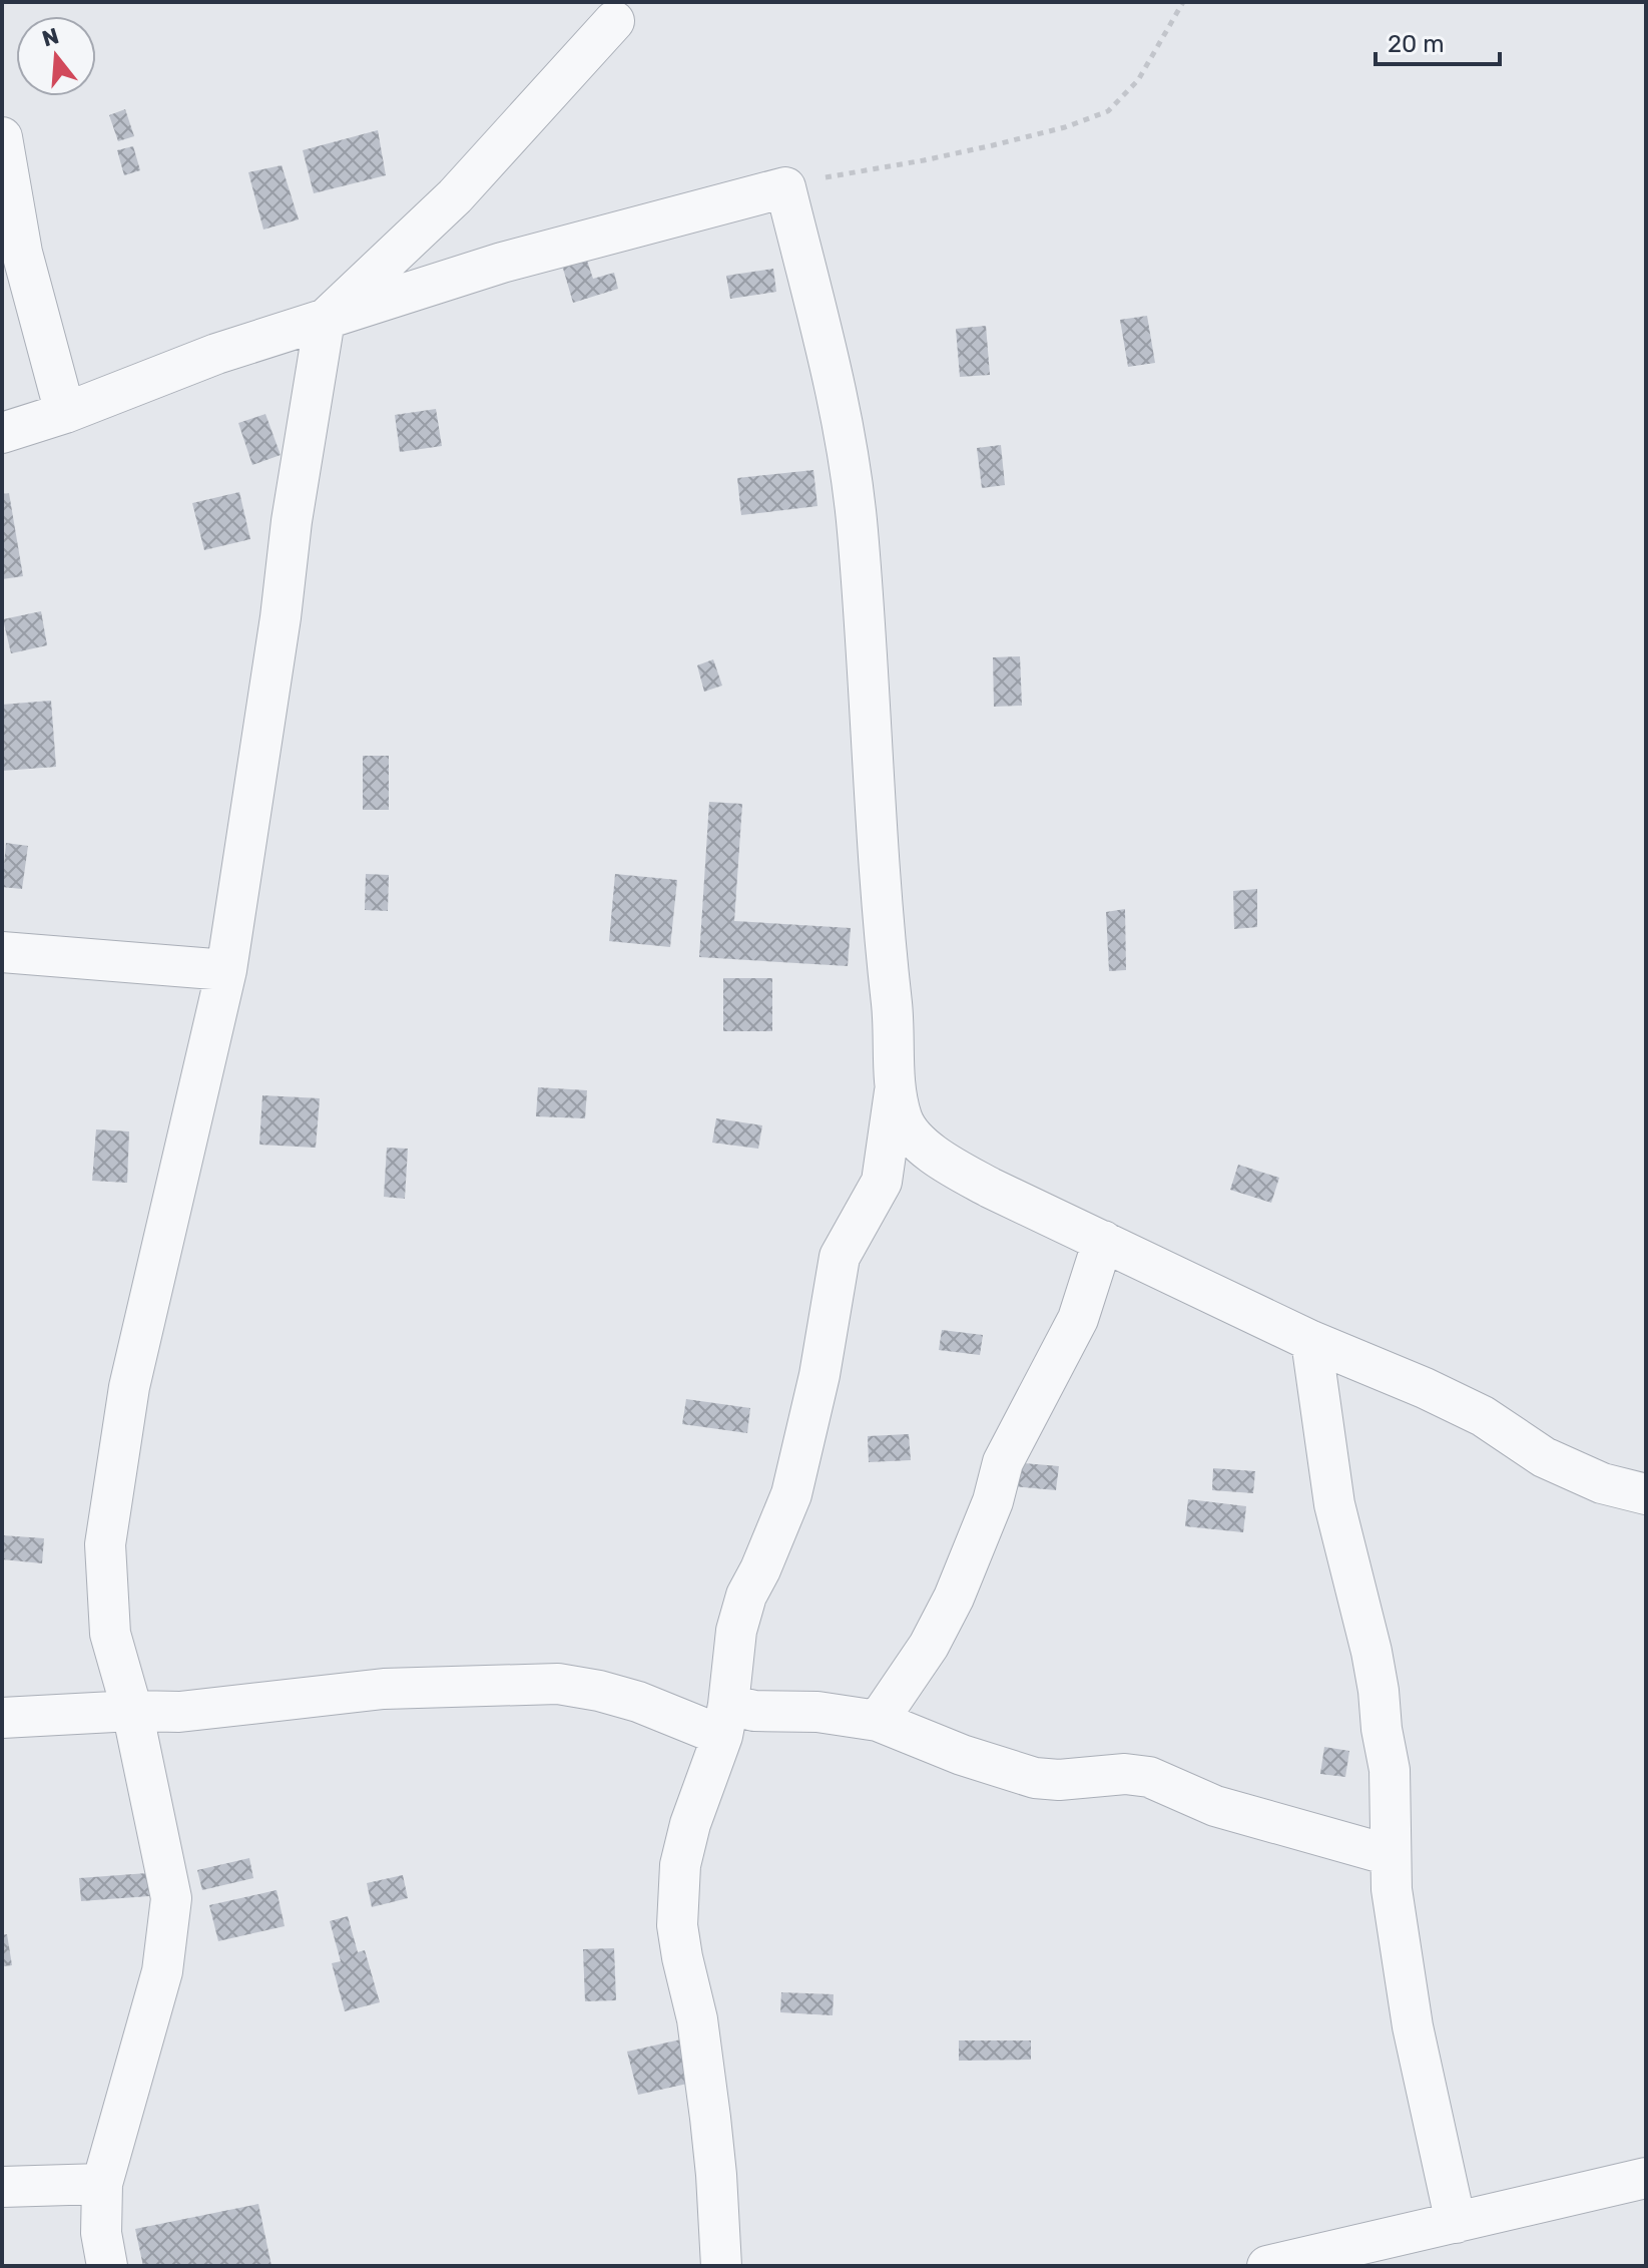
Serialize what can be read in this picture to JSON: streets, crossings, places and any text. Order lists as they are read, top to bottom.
{
  "scale_bar": "20 m",
  "north": "top"
}
